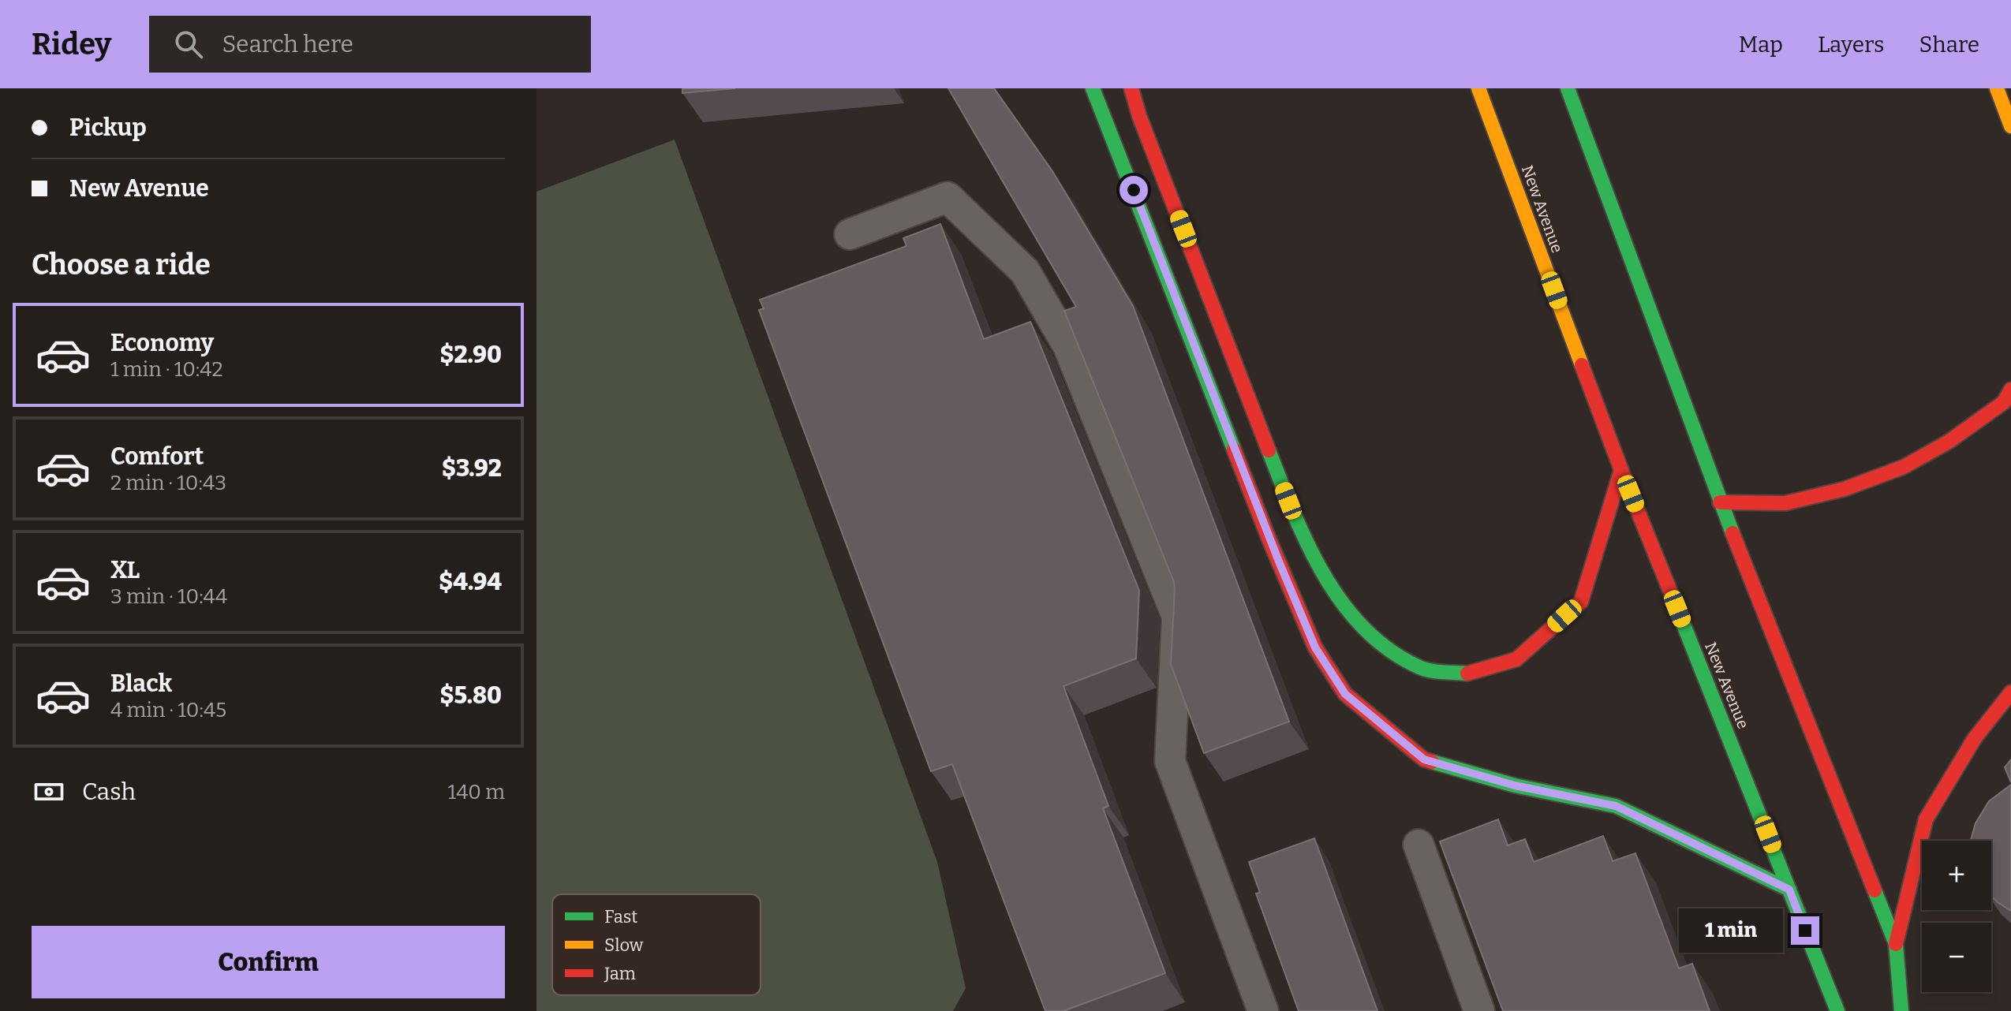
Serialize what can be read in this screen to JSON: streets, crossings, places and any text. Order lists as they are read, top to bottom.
{
  "streets": {
    "main road": ["New Avenue"]
  },
  "legend": ["Fast", "Slow", "Jam"],
  "page": {
    "header": "Ridey",
    "search": "Search here",
    "nav": ["Map", "Layers", "Share"],
    "banner": ["Pickup", "New Avenue"],
    "heading": "Choose a ride",
    "list": [
      {
        "name": "Economy",
        "note": "1 min · 10:42",
        "value": "$2.90"
      },
      {
        "name": "Comfort",
        "note": "2 min · 10:43",
        "value": "$3.92"
      },
      {
        "name": "XL",
        "note": "3 min · 10:44",
        "value": "$4.94"
      },
      {
        "name": "Black",
        "note": "4 min · 10:45",
        "value": "$5.80"
      }
    ],
    "pay": ["Cash", "140 m"],
    "map_buttons": ["+", "−"],
    "bubble": "1 min",
    "buttons": "Confirm"
  }
}
